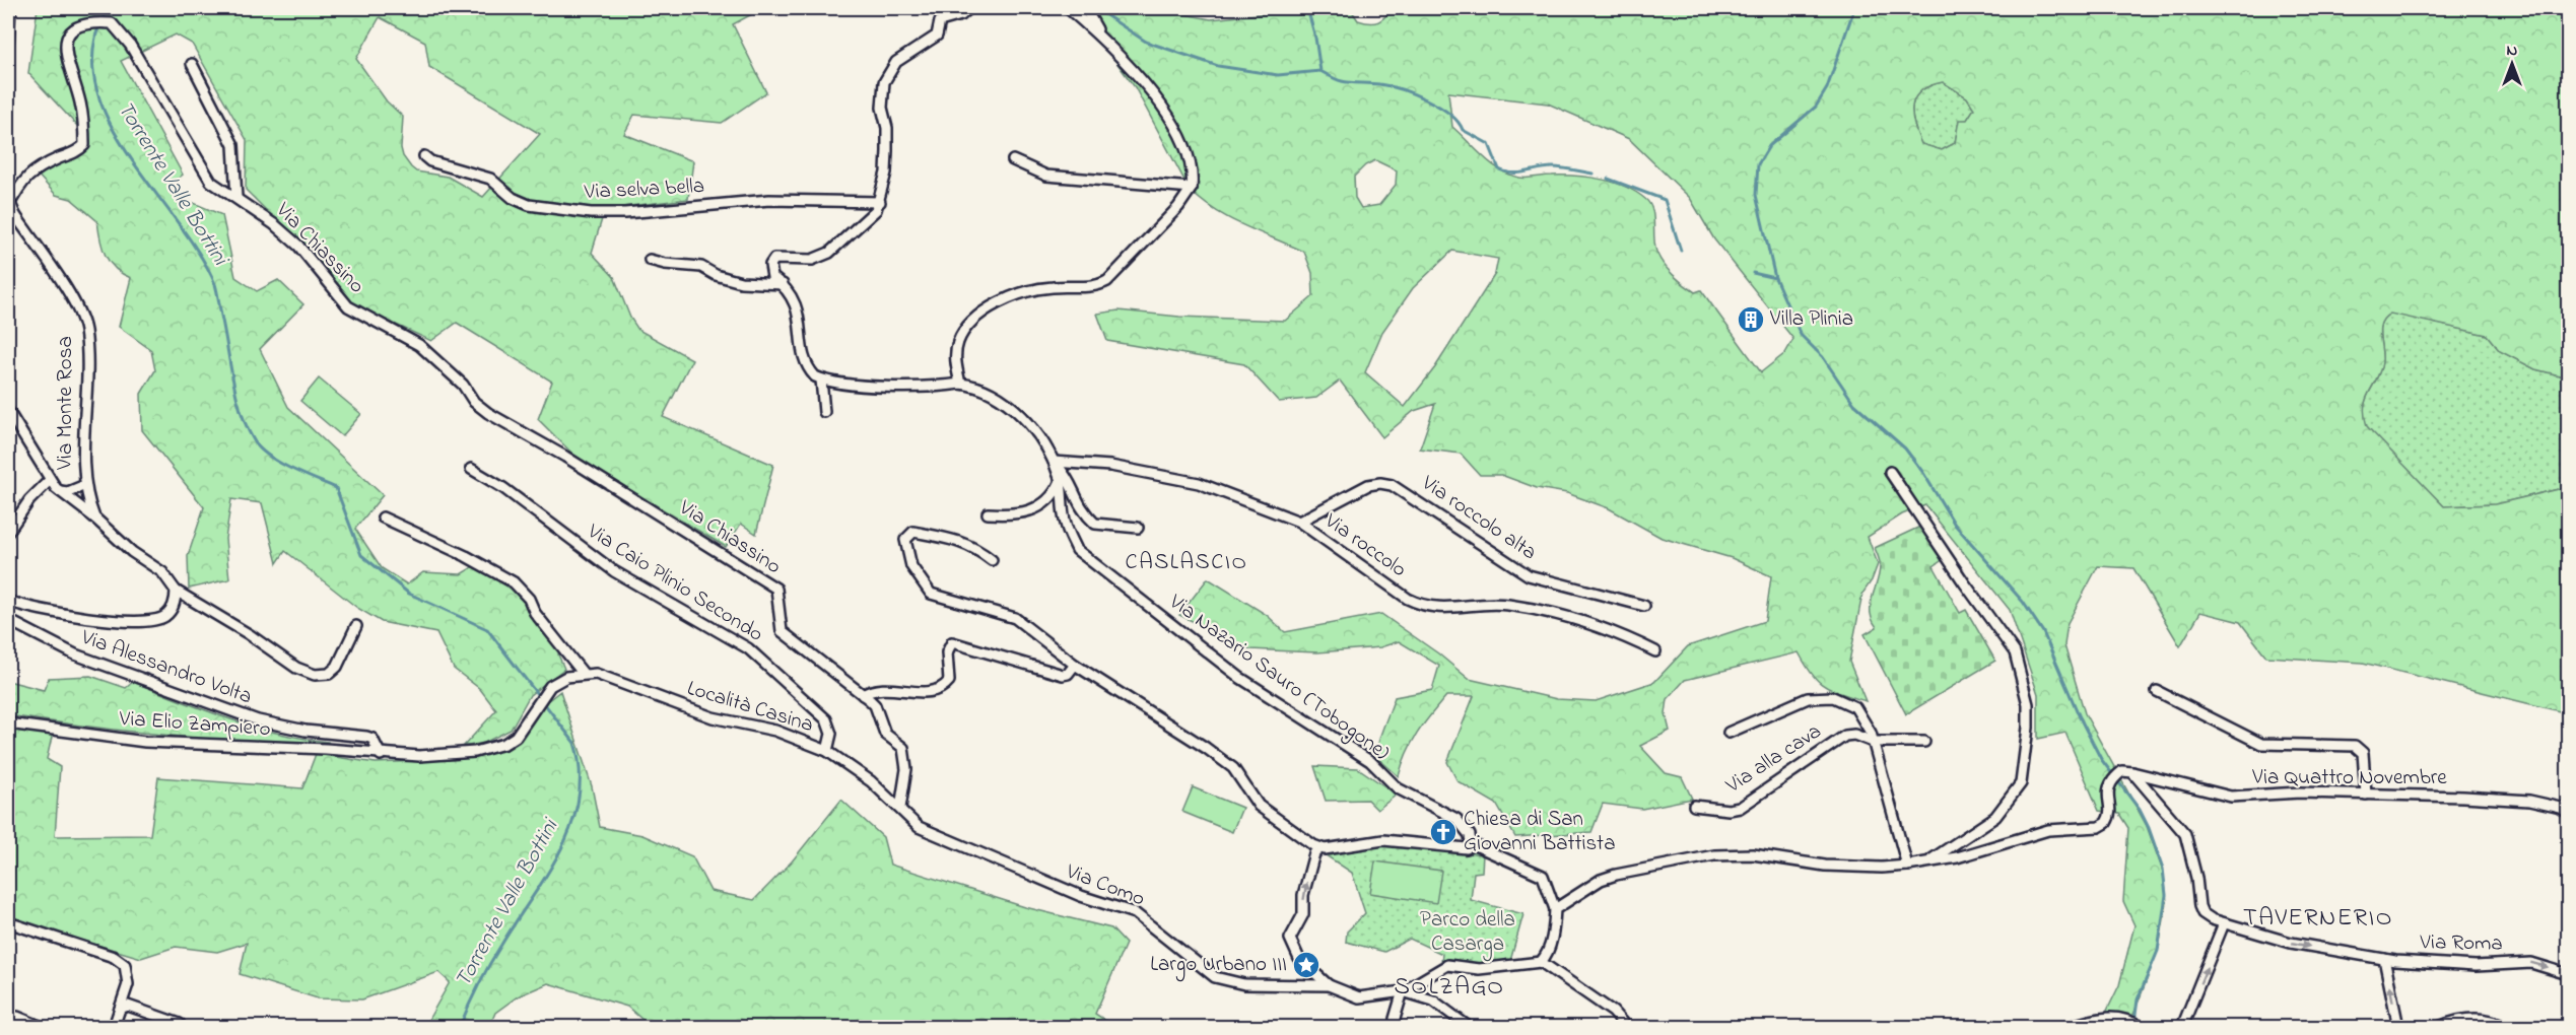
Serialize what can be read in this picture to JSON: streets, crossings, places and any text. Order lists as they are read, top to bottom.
{
  "streets": {
    "street": [
      "Via selva bella",
      "Via Chiassino",
      "Via Monte Rosa",
      "Via roccolo alta",
      "Via roccolo",
      "Via Caio Plinio Secondo",
      "Via Alessandro Volta",
      "Via Nazario Sauro (Tobogone)",
      "Località Casina",
      "Via Elio Zampiero",
      "Via alla cava",
      "Via Quattro Novembre",
      "Via Como",
      "Via Roma"
    ]
  },
  "crossings": [
    ["Via roccolo alta", "Via roccolo"],
    ["Via roccolo", "Via Nazario Sauro (Tobogone)"],
    ["Via Caio Plinio Secondo", "Località Casina"],
    ["Via Alessandro Volta", "Via Elio Zampiero"],
    ["Località Casina", "Via Elio Zampiero"],
    ["Località Casina", "Via Como"],
    ["Via Quattro Novembre", "Via Roma"]
  ],
  "one_way": ["Via Roma"],
  "districts": ["CASLASCIO", "TAVERNERIO", "SOLZAGO"],
  "water": ["Torrente Valle Bottini"],
  "parks": ["Parco della Casarga"],
  "places": {
    "building": ["Villa Plinia"],
    "church": ["Chiesa di San Giovanni Battista"],
    "place": ["Largo Urbano III"]
  },
  "north": "top"
}
